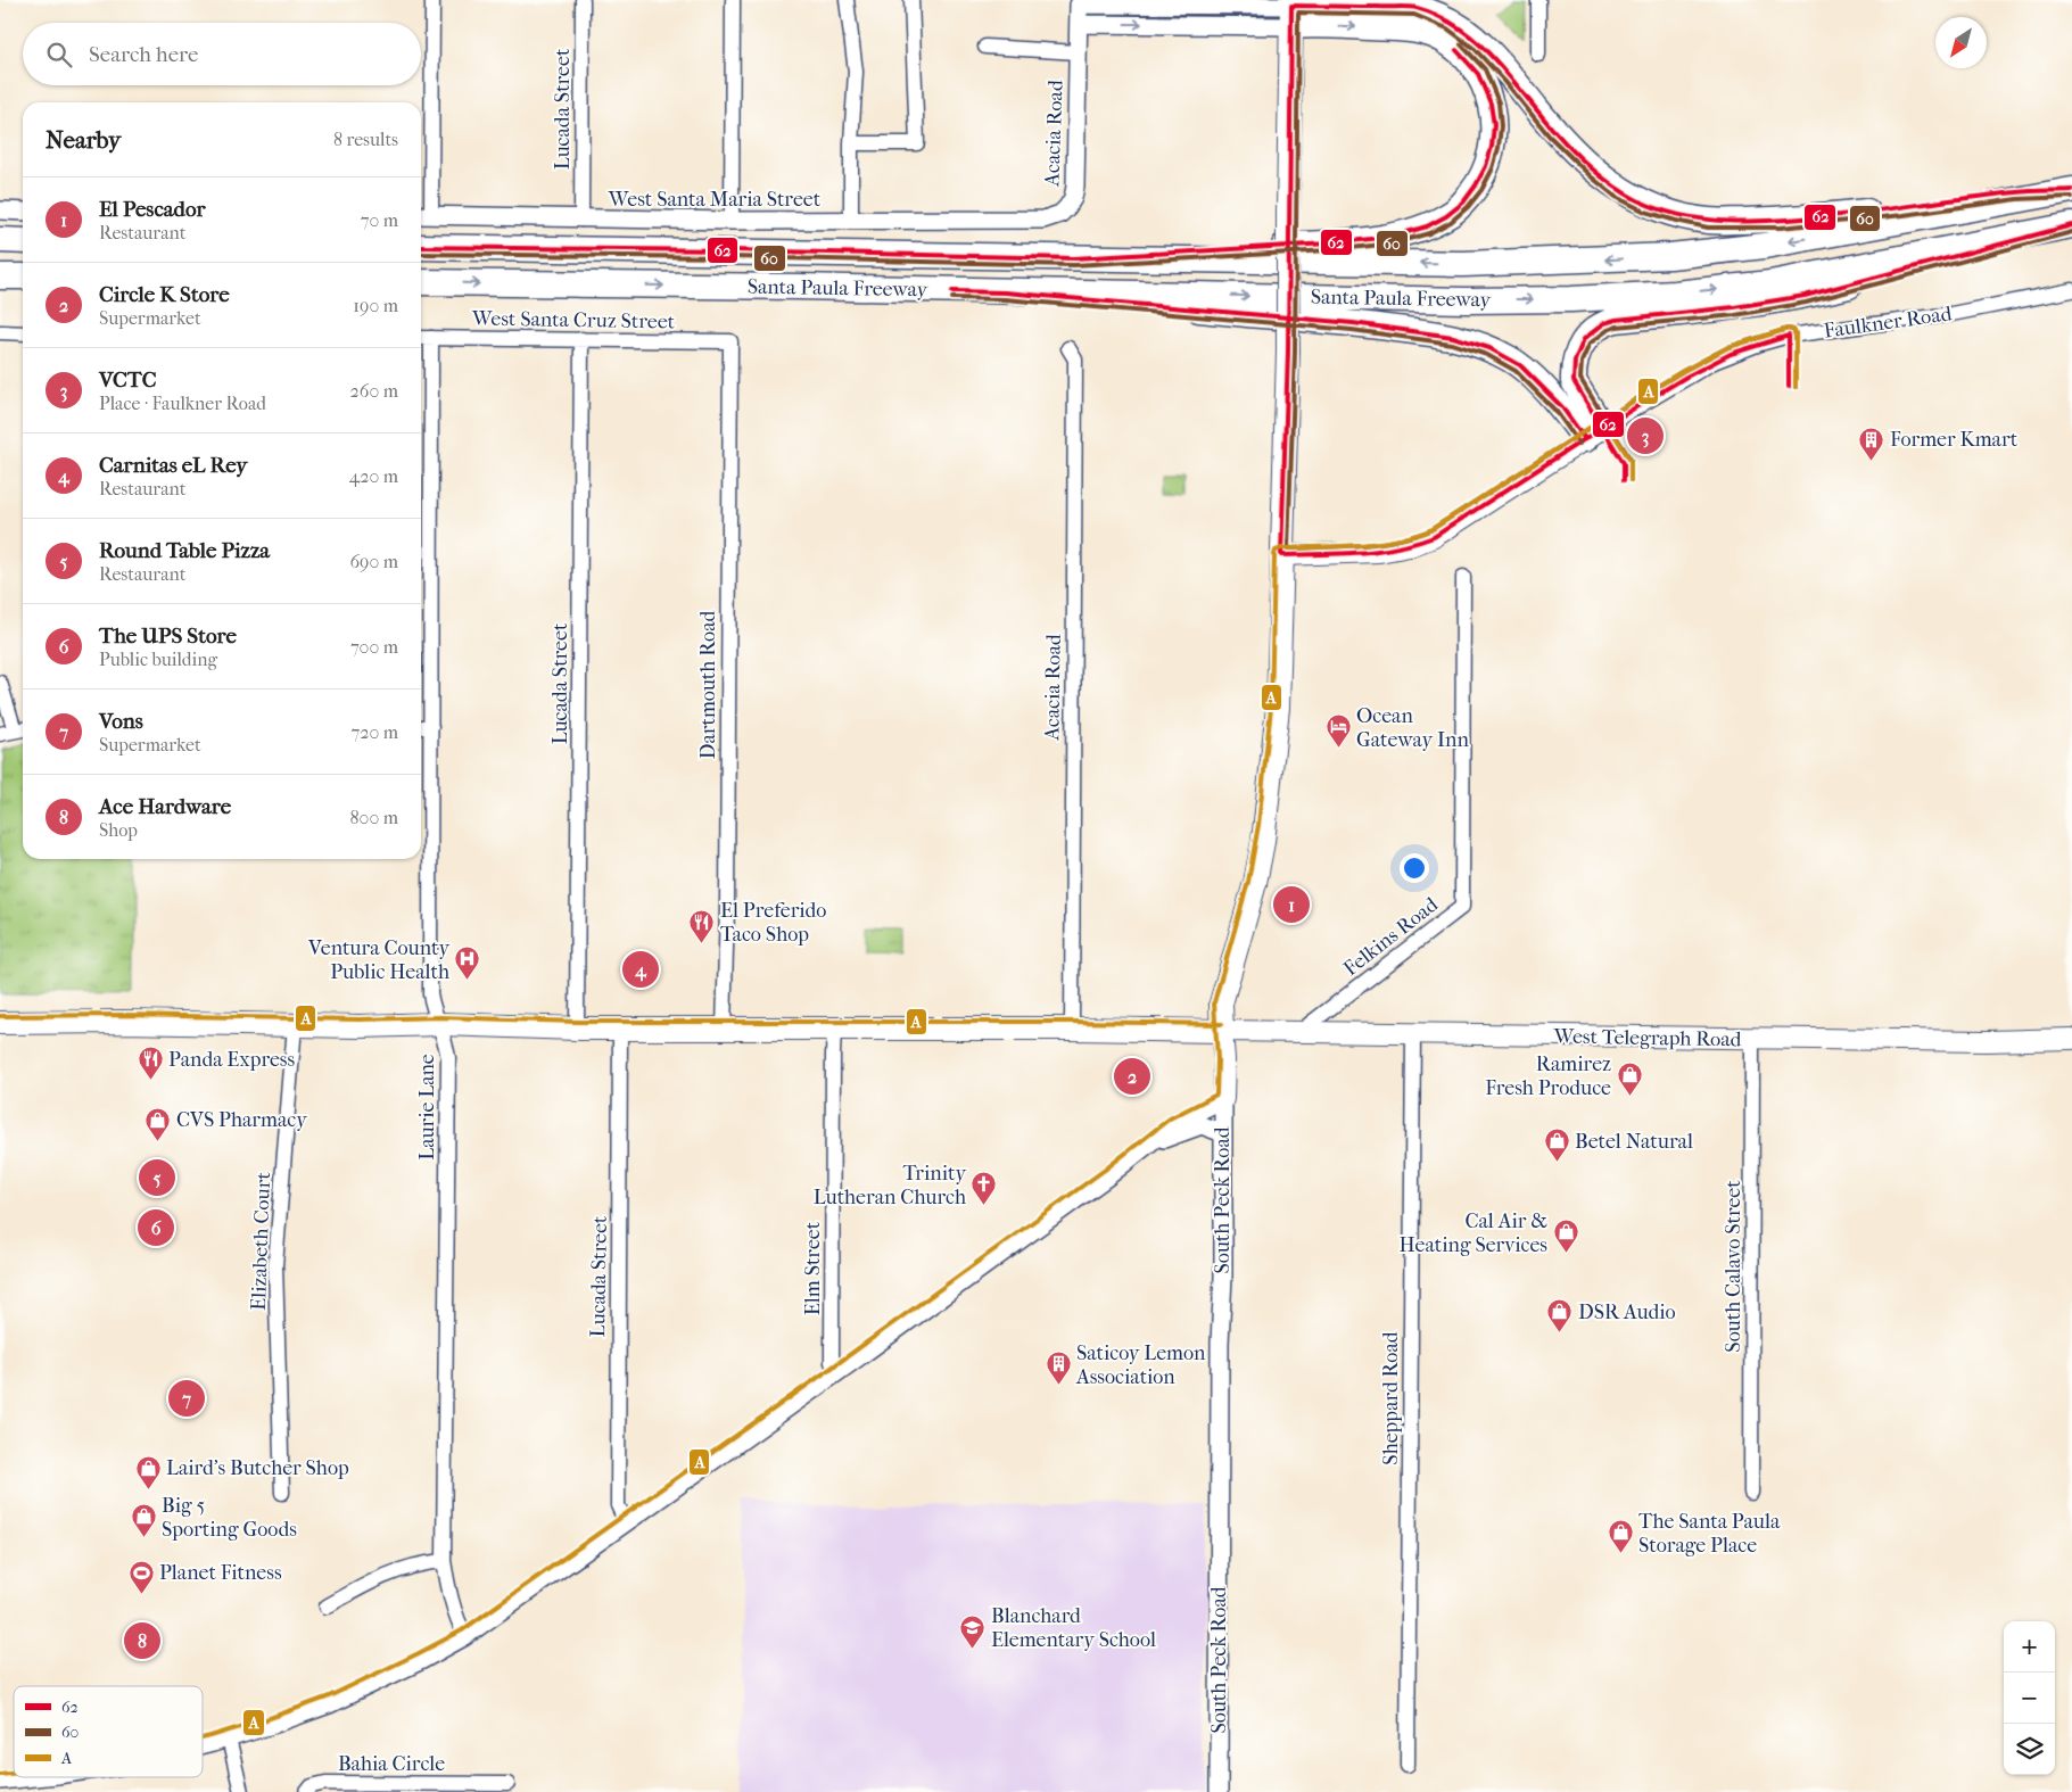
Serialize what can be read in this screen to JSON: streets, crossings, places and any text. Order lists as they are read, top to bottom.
{
  "streets": {
    "highway": ["Santa Paula Freeway"],
    "main road": ["Faulkner Road", "West Telegraph Road", "South Peck Road"],
    "street": [
      "Lucada Street",
      "Acacia Road",
      "West Santa Maria Street",
      "West Santa Cruz Street",
      "Dartmouth Road",
      "Felkins Road",
      "Laurie Lane",
      "Elizabeth Court",
      "South Calavo Street",
      "Elm Street",
      "Sheppard Road",
      "Bahia Circle"
    ]
  },
  "crossings": [
    ["Lucada Street", "West Santa Maria Street"],
    ["Lucada Street", "West Santa Cruz Street"],
    ["Acacia Road", "West Santa Maria Street"],
    ["West Santa Cruz Street", "Dartmouth Road"],
    ["West Santa Cruz Street", "Laurie Lane"],
    ["Faulkner Road", "South Peck Road"],
    ["Felkins Road", "West Telegraph Road"],
    ["West Telegraph Road", "South Peck Road"],
    ["West Telegraph Road", "South Calavo Street"],
    ["West Telegraph Road", "Sheppard Road"]
  ],
  "places": {
    "building": ["Former Kmart", "Saticoy Lemon Association"],
    "hotel": ["Ocean Gateway Inn"],
    "restaurant": ["El Preferido Taco Shop", "Panda Express"],
    "hospital": ["Ventura County Public Health"],
    "shop": [
      "Ramirez Fresh Produce",
      "CVS Pharmacy",
      "Betel Natural",
      "Cal Air & Heating Services",
      "DSR Audio",
      "Laird's Butcher Shop",
      "Big 5 Sporting Goods",
      "The Santa Paula Storage Place"
    ],
    "church": ["Trinity Lutheran Church"],
    "sports": ["Planet Fitness"],
    "school or university": ["Blanchard Elementary School"]
  },
  "lines": ["transit line 62", "transit line 60", "transit line A"],
  "legend": ["62", "60", "A"],
  "north": "bottom left",
  "page": {
    "search": "Search here",
    "heading": ["Nearby", "8 results"],
    "list": [
      {
        "mark": "1",
        "name": "El Pescador",
        "note": "Restaurant",
        "value": "70 m"
      },
      {
        "mark": "2",
        "name": "Circle K Store",
        "note": "Supermarket",
        "value": "190 m"
      },
      {
        "mark": "3",
        "name": "VCTC",
        "note": "Place · Faulkner Road",
        "value": "260 m"
      },
      {
        "mark": "4",
        "name": "Carnitas eL Rey",
        "note": "Restaurant",
        "value": "420 m"
      },
      {
        "mark": "5",
        "name": "Round Table Pizza",
        "note": "Restaurant",
        "value": "690 m"
      },
      {
        "mark": "6",
        "name": "The UPS Store",
        "note": "Public building",
        "value": "700 m"
      },
      {
        "mark": "7",
        "name": "Vons",
        "note": "Supermarket",
        "value": "720 m"
      },
      {
        "mark": "8",
        "name": "Ace Hardware",
        "note": "Shop",
        "value": "800 m"
      }
    ],
    "pins": [
      "3",
      "1",
      "4",
      "2",
      "5",
      "6",
      "7",
      "8"
    ],
    "map_buttons": ["+", "−"]
  }
}
